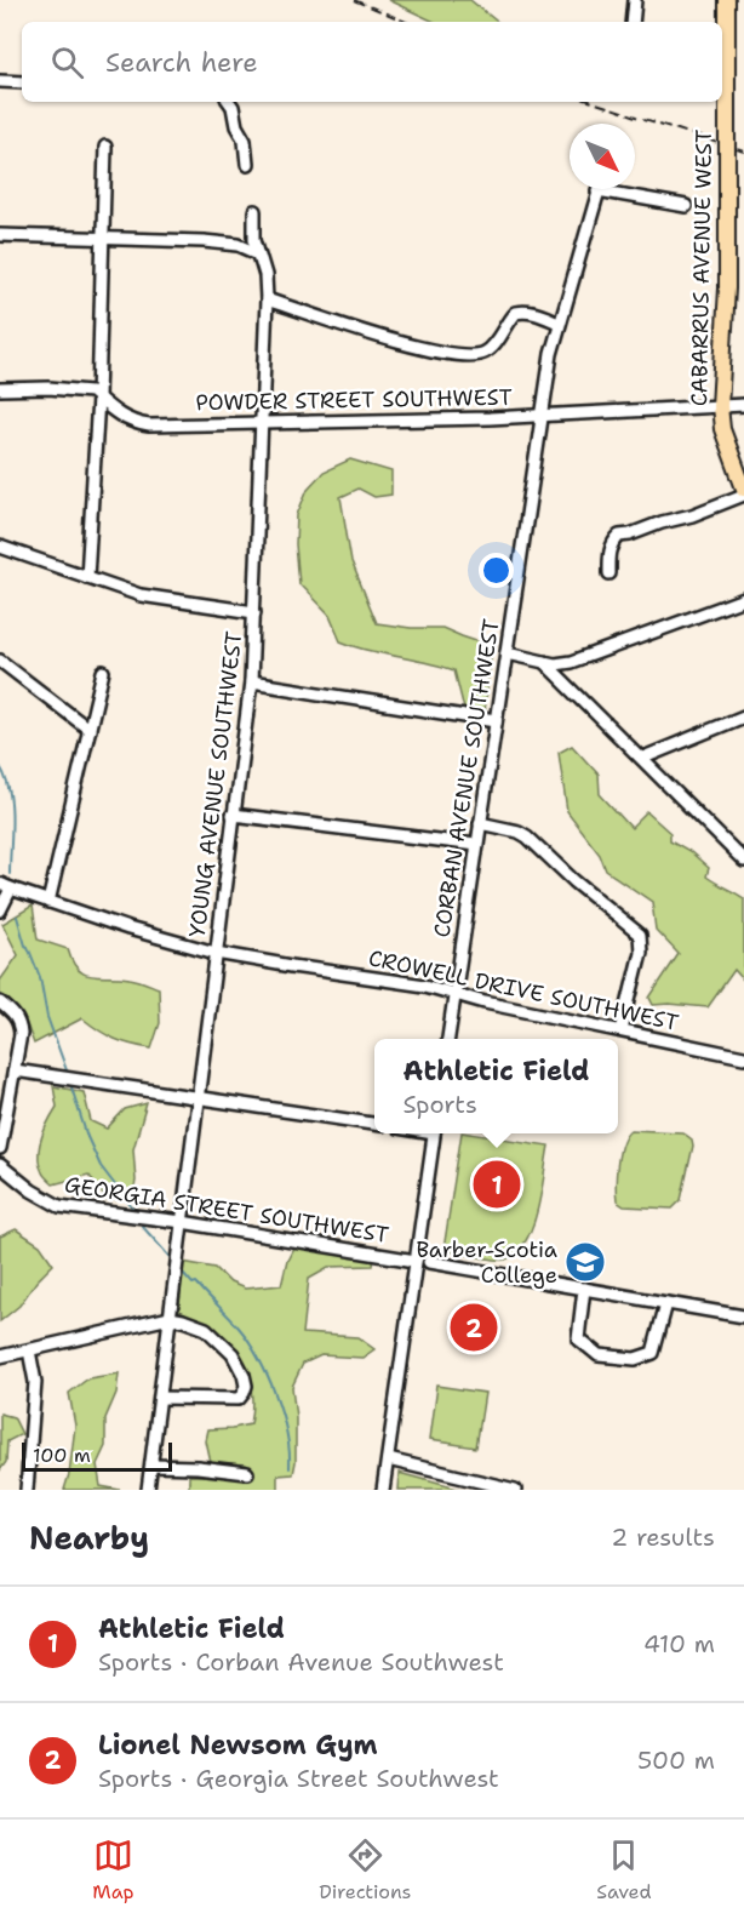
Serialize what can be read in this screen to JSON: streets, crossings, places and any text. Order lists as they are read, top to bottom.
{
  "streets": {
    "main road": ["CABARRUS AVENUE WEST"],
    "street": [
      "POWDER STREET SOUTHWEST",
      "CORBAN AVENUE SOUTHWEST",
      "YOUNG AVENUE SOUTHWEST",
      "CROWELL DRIVE SOUTHWEST",
      "GEORGIA STREET SOUTHWEST"
    ]
  },
  "crossings": [
    ["CABARRUS AVENUE WEST", "POWDER STREET SOUTHWEST"],
    ["POWDER STREET SOUTHWEST", "CORBAN AVENUE SOUTHWEST"],
    ["POWDER STREET SOUTHWEST", "YOUNG AVENUE SOUTHWEST"],
    ["CORBAN AVENUE SOUTHWEST", "CROWELL DRIVE SOUTHWEST"],
    ["YOUNG AVENUE SOUTHWEST", "CROWELL DRIVE SOUTHWEST"],
    ["YOUNG AVENUE SOUTHWEST", "GEORGIA STREET SOUTHWEST"]
  ],
  "places": {
    "school or university": ["Barber-Scotia College"]
  },
  "scale_bar": "100 m",
  "north": "bottom right",
  "page": {
    "search": "Search here",
    "popup": ["Athletic Field", "Sports"],
    "pins": ["1", "2"],
    "scale": "100 m",
    "heading": ["Nearby", "2 results"],
    "list": [
      {
        "mark": "1",
        "name": "Athletic Field",
        "note": "Sports · Corban Avenue Southwest",
        "value": "410 m"
      },
      {
        "mark": "2",
        "name": "Lionel Newsom Gym",
        "note": "Sports · Georgia Street Southwest",
        "value": "500 m"
      }
    ],
    "nav": ["Map", "Directions", "Saved"]
  }
}
